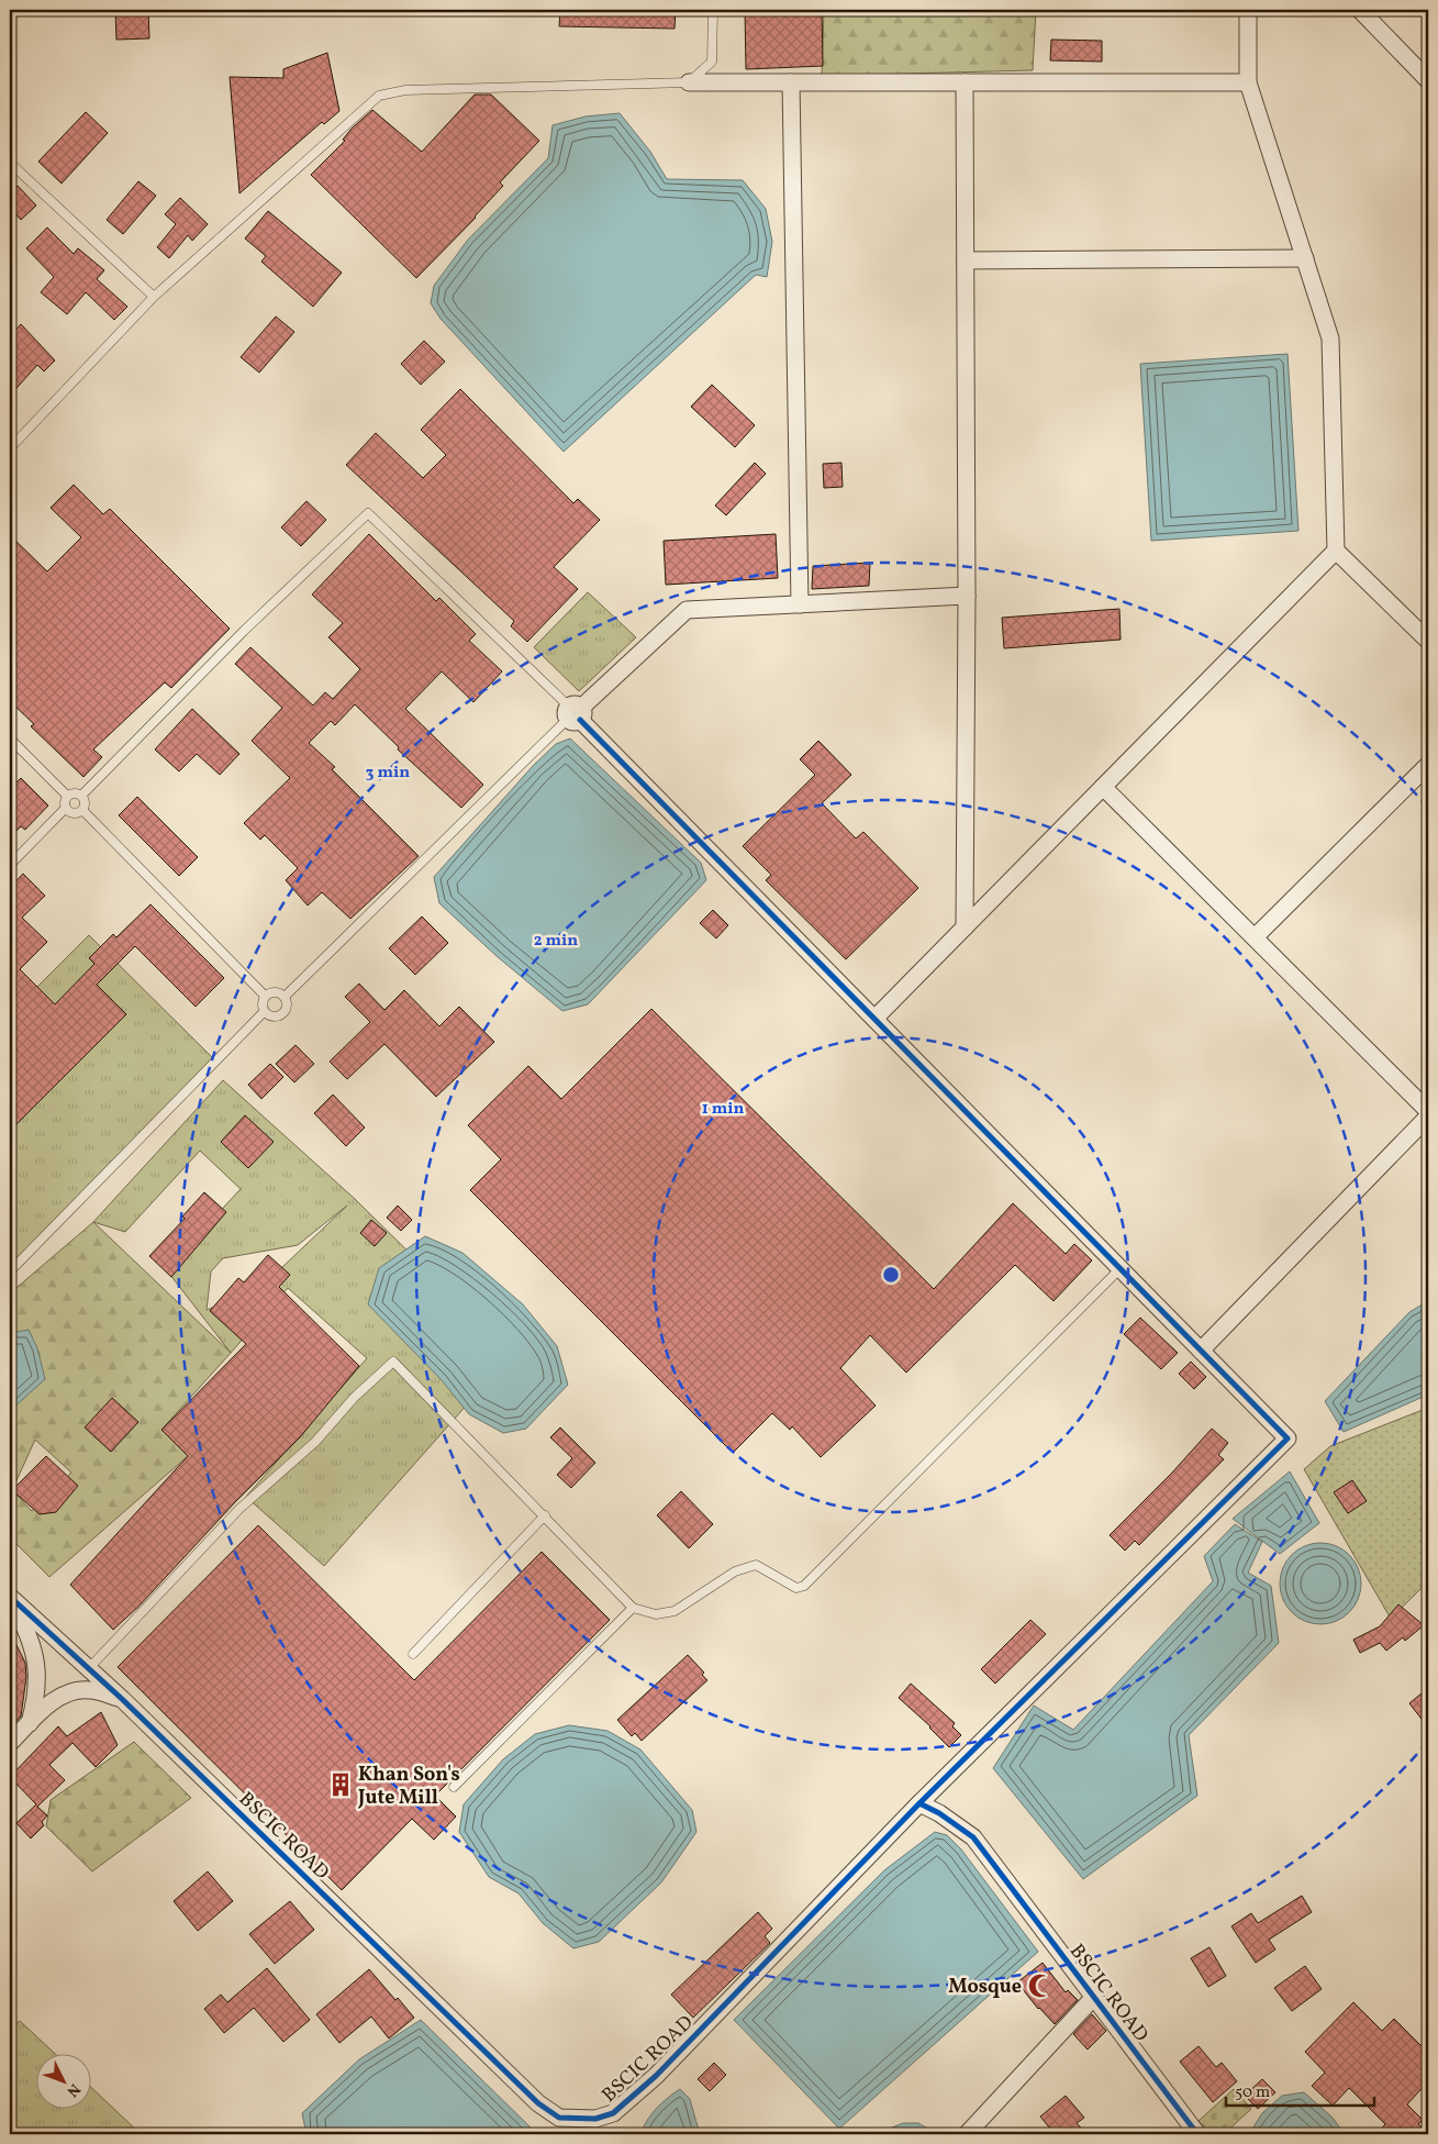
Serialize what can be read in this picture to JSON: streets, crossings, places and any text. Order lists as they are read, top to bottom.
{
  "streets": {
    "street": ["BSCIC ROAD"]
  },
  "places": {
    "building": ["Khan Son's Jute Mill"],
    "mosque": ["Mosque"]
  },
  "scale_bar": "50 m",
  "north": "bottom right",
  "rings": ["3 min", "2 min", "1 min"]
}
